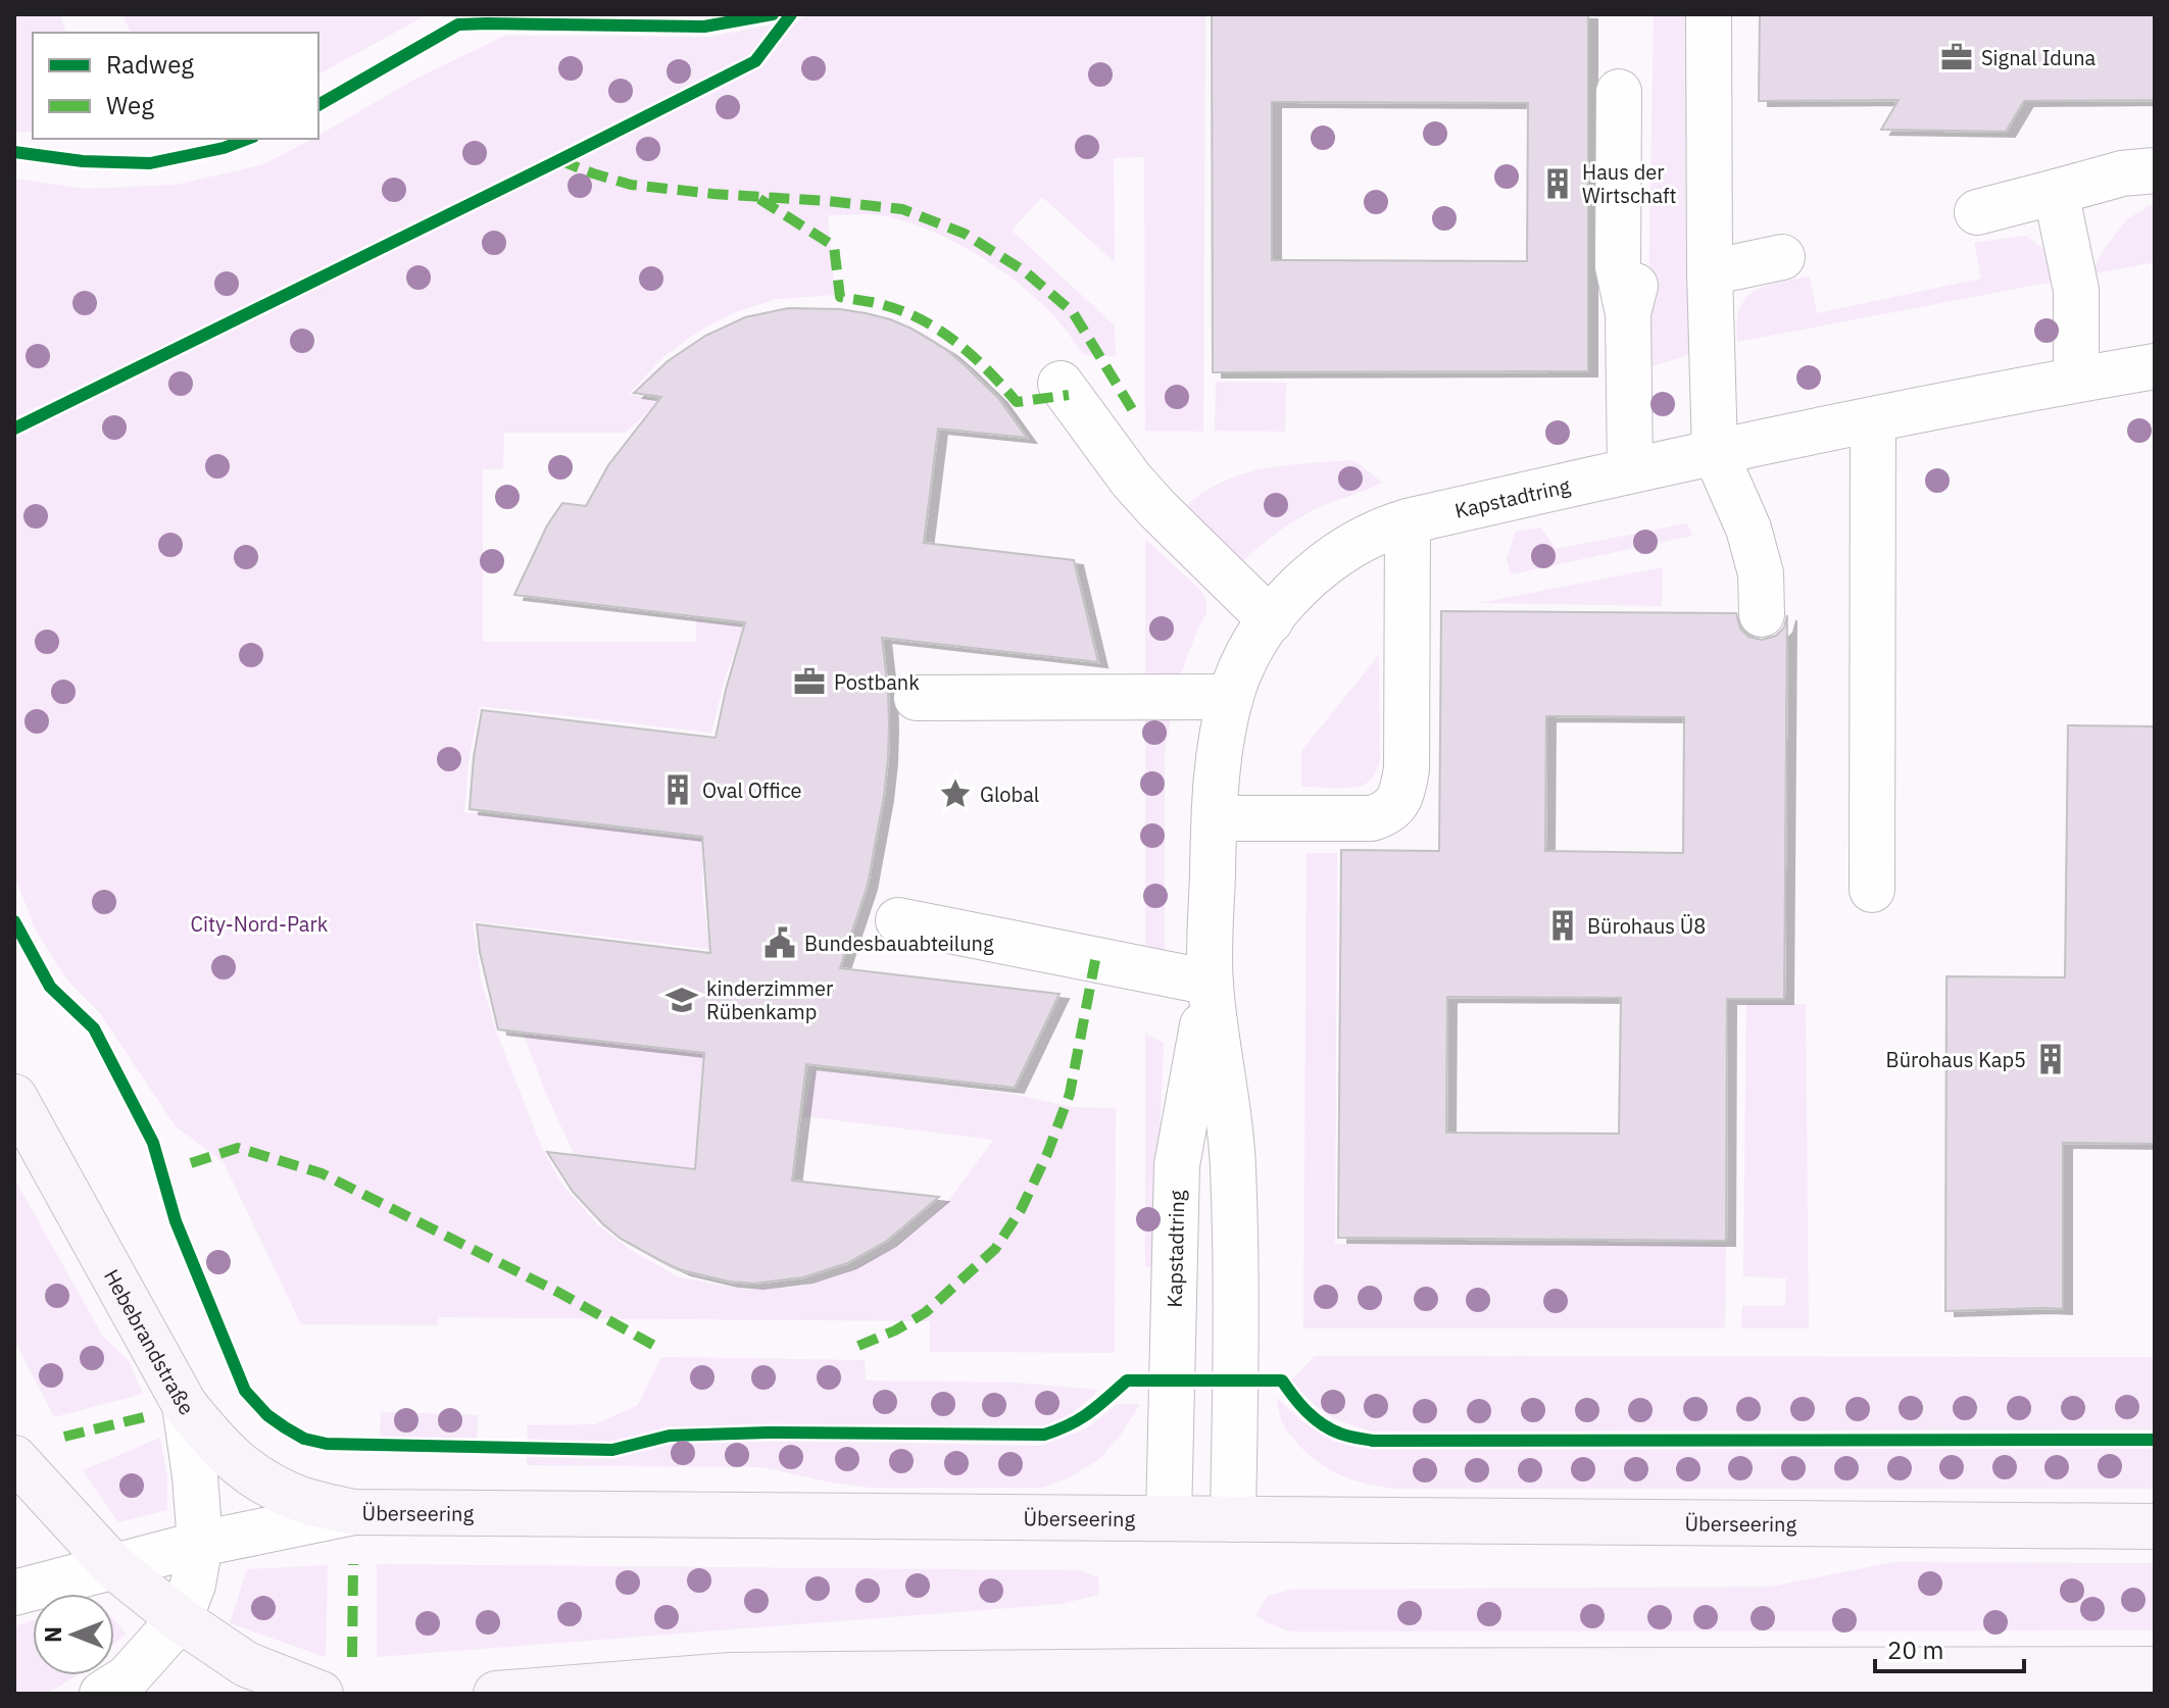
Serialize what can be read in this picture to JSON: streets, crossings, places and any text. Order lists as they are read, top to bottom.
{
  "streets": {
    "main road": ["Hebebrandstraße", "Überseering"],
    "street": ["Kapstadtring"]
  },
  "crossings": [
    ["Kapstadtring", "Überseering"],
    ["Hebebrandstraße", "Überseering"]
  ],
  "parks": ["City-Nord-Park"],
  "places": {
    "office": ["Signal Iduna", "Postbank"],
    "building": [
      "Haus der Wirtschaft",
      "Oval Office",
      "Bürohaus Ü8",
      "Bürohaus Kap5"
    ],
    "place": ["Global"],
    "public building": ["Bundesbauabteilung"],
    "school or university": ["kinderzimmer Rübenkamp"]
  },
  "legend": ["Radweg", "Weg"],
  "scale_bar": "20 m",
  "north": "left"
}
